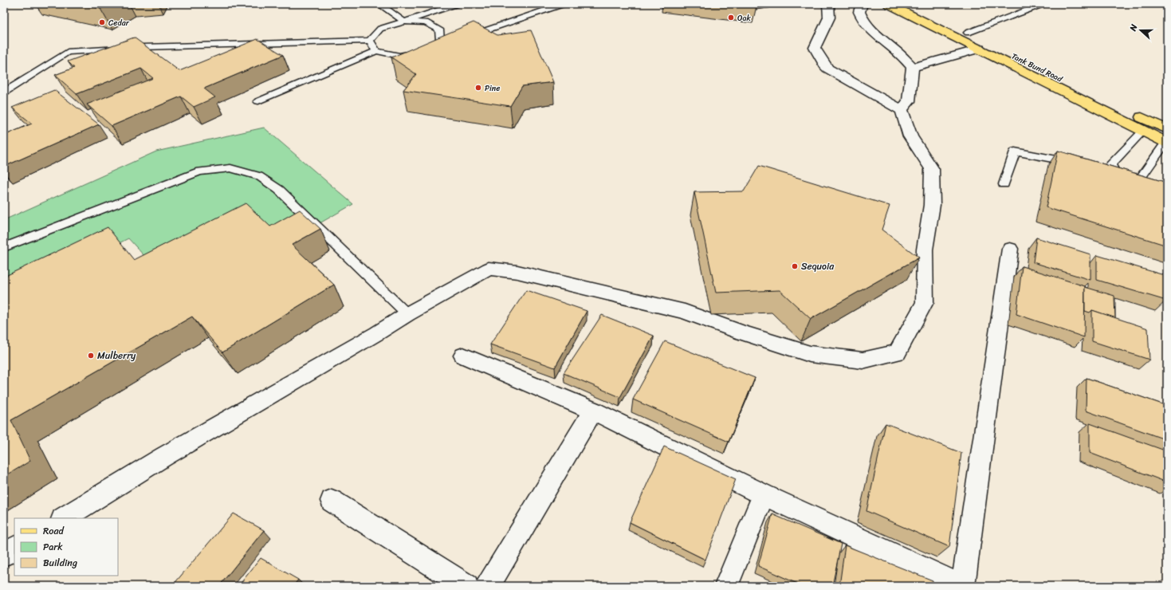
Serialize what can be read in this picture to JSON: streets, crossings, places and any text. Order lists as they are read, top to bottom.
{
  "streets": {
    "main road": ["Tank Bund Road"]
  },
  "places": [
    "Oak",
    "Cedar",
    "Pine",
    "Sequoia",
    "Mulberry"
  ],
  "legend": ["Road", "Park", "Building"],
  "north": "left"
}
